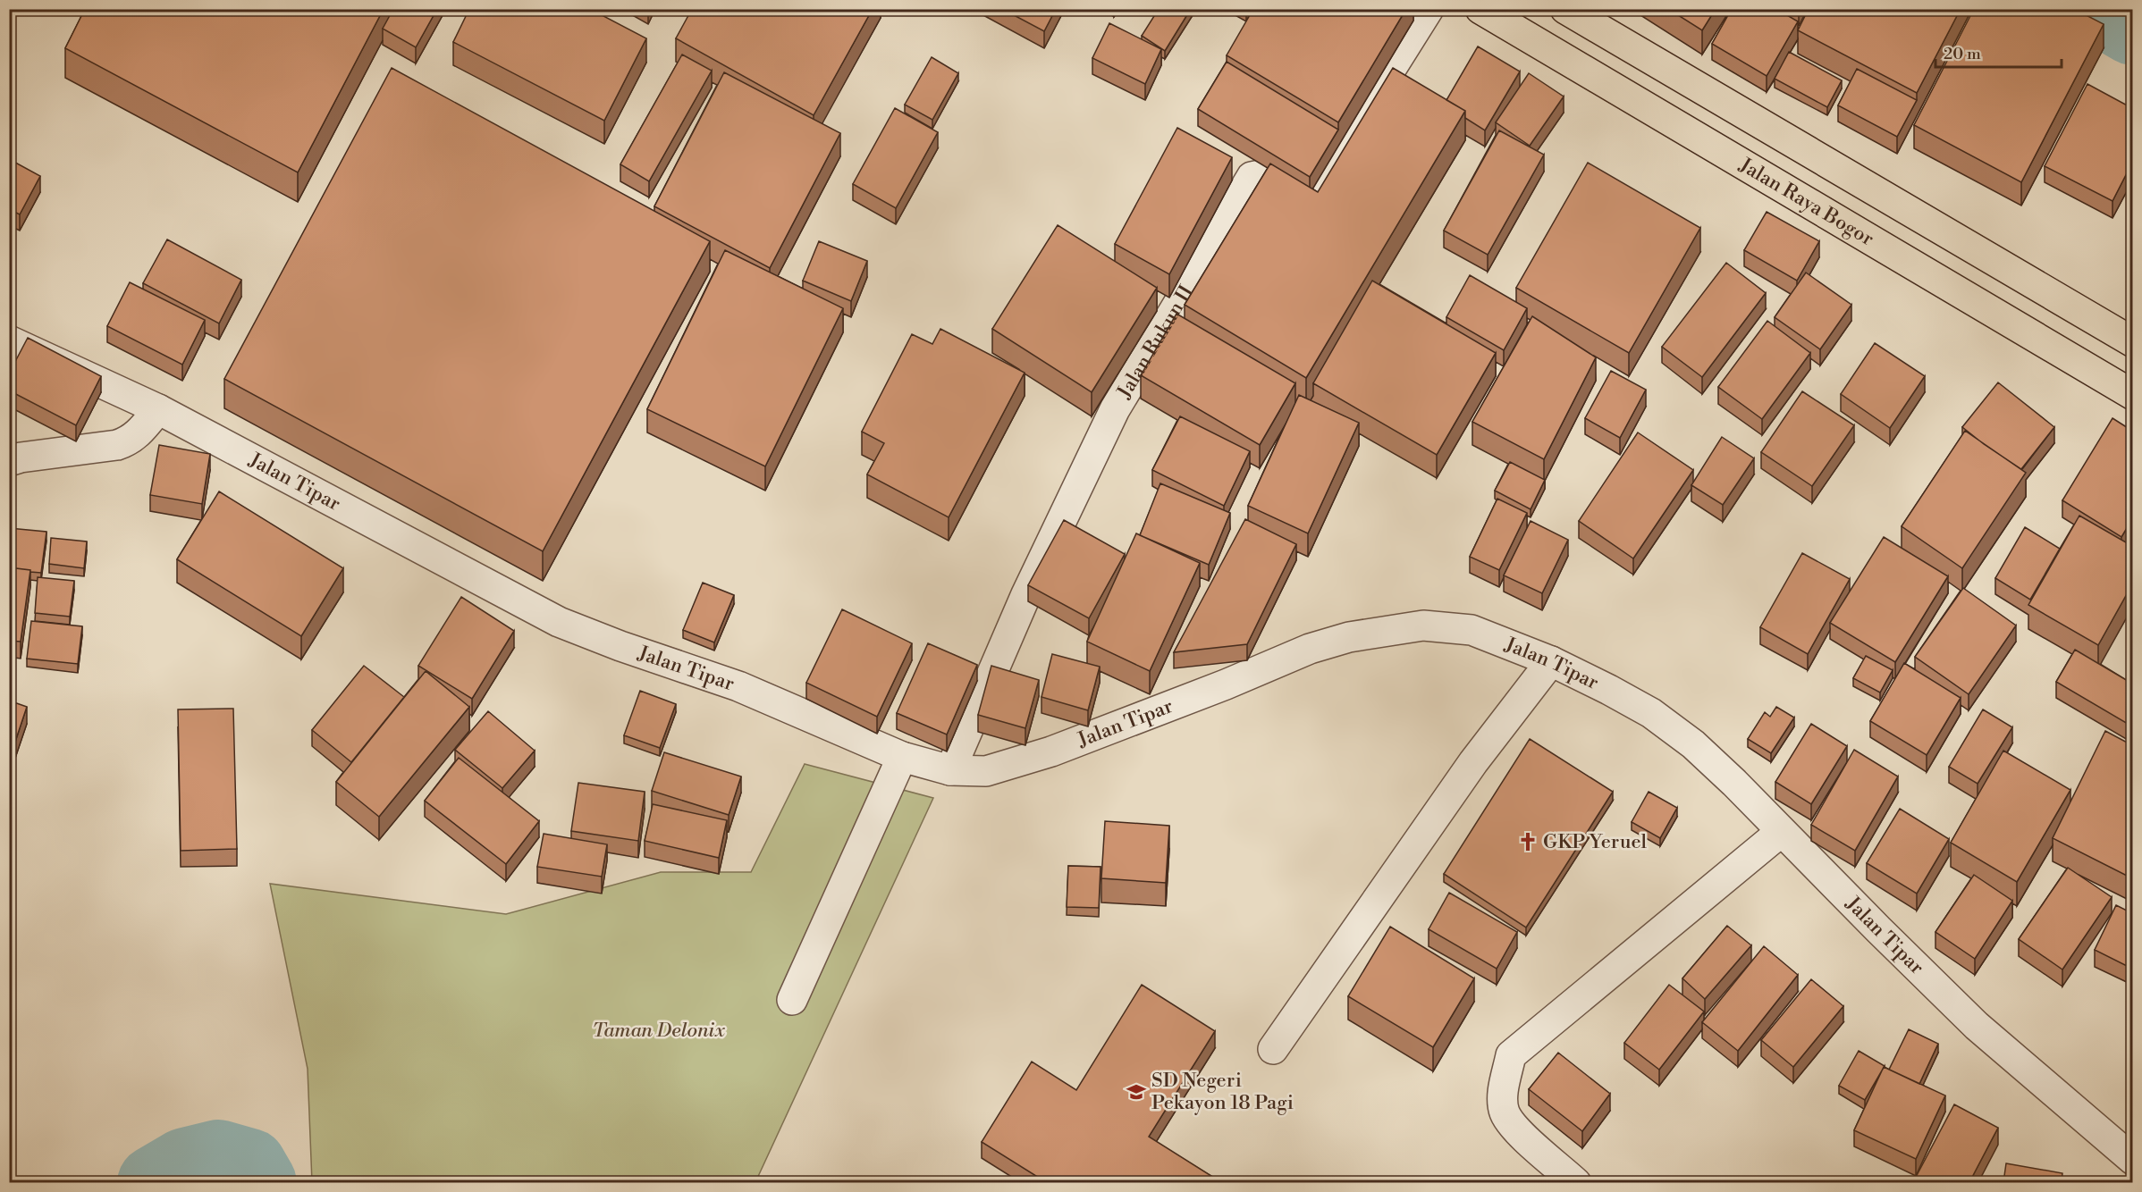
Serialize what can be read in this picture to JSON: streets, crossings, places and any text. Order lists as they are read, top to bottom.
{
  "streets": {
    "highway": ["Jalan Raya Bogor"],
    "street": ["Jalan Rukun II", "Jalan Tipar"]
  },
  "crossings": [
    ["Jalan Rukun II", "Jalan Tipar"]
  ],
  "parks": ["Taman Delonix"],
  "places": {
    "church": ["GKP Yeruel"],
    "school or university": ["SD Negeri Pekayon 18 Pagi"]
  },
  "scale_bar": "20 m"
}
